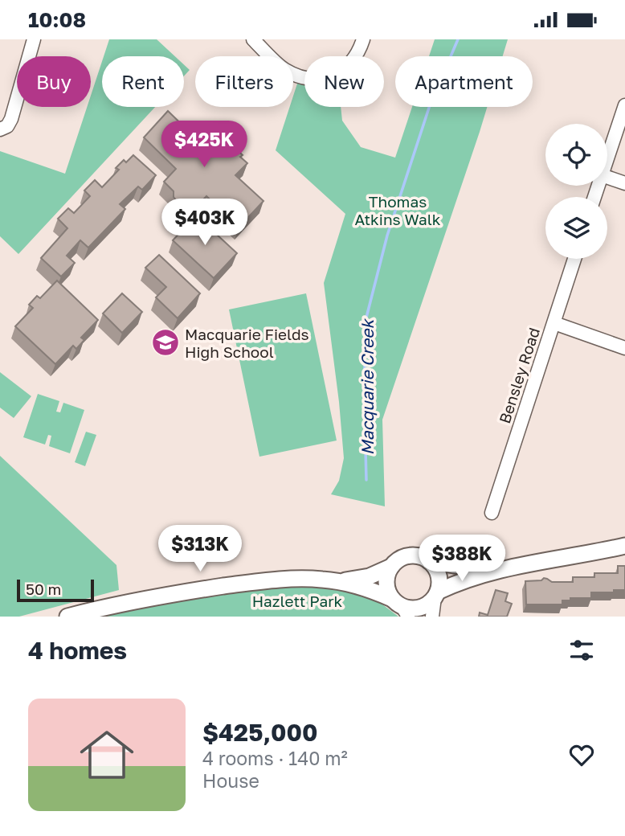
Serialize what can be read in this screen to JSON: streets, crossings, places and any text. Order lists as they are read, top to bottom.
{
  "streets": {
    "street": ["Bensley Road"]
  },
  "water": ["Macquarie Creek"],
  "parks": ["Thomas Atkins Walk", "Hazlett Park"],
  "places": {
    "school or university": ["Macquarie Fields High School"]
  },
  "scale_bar": "50 m",
  "page": {
    "status": "10:08",
    "chip": [
      "Buy",
      "Rent",
      "Filters",
      "New",
      "Apartment"
    ],
    "price": [
      "$425K",
      "$403K",
      "$313K",
      "$388K"
    ],
    "scale": "50 m",
    "heading": "4 homes",
    "list": [
      {
        "name": "$425,000",
        "note": "4 rooms · 140 m² · House"
      }
    ]
  }
}
